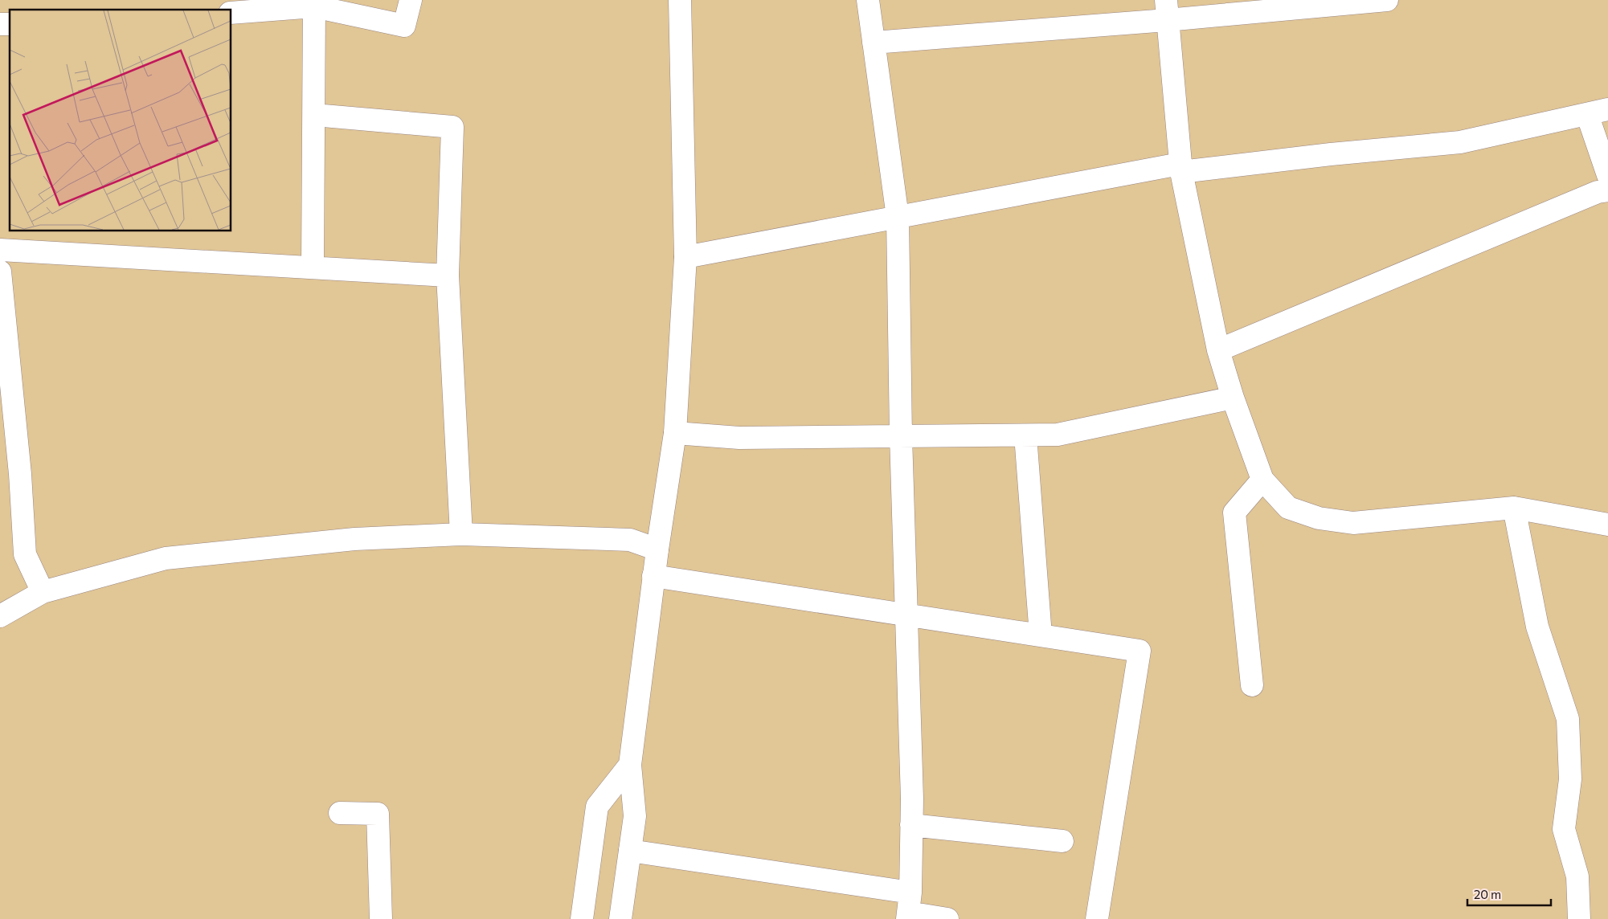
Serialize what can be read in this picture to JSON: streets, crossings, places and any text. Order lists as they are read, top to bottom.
{
  "scale_bar": "20 m"
}
